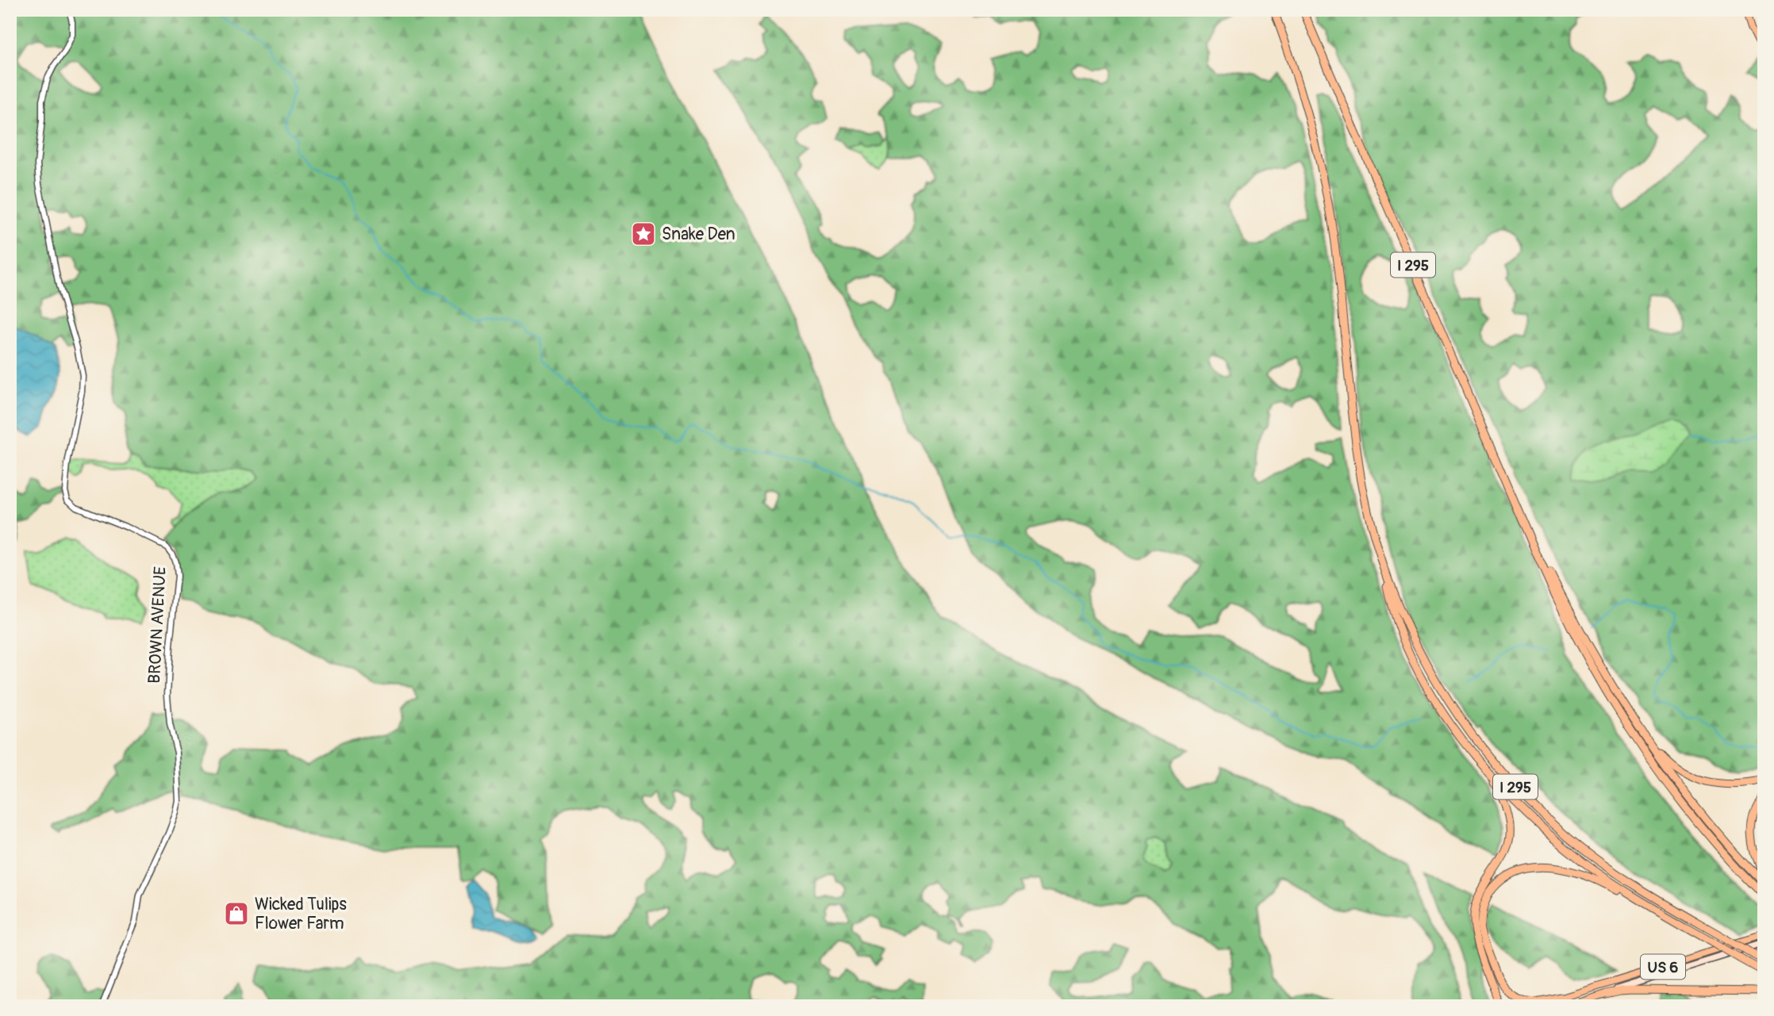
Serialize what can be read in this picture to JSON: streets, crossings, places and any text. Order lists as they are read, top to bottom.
{
  "streets": {
    "highway": ["I 295", "US 6"],
    "street": ["BROWN AVENUE"]
  },
  "places": {
    "place": ["Snake Den"],
    "shop": ["Wicked Tulips Flower Farm"]
  }
}
